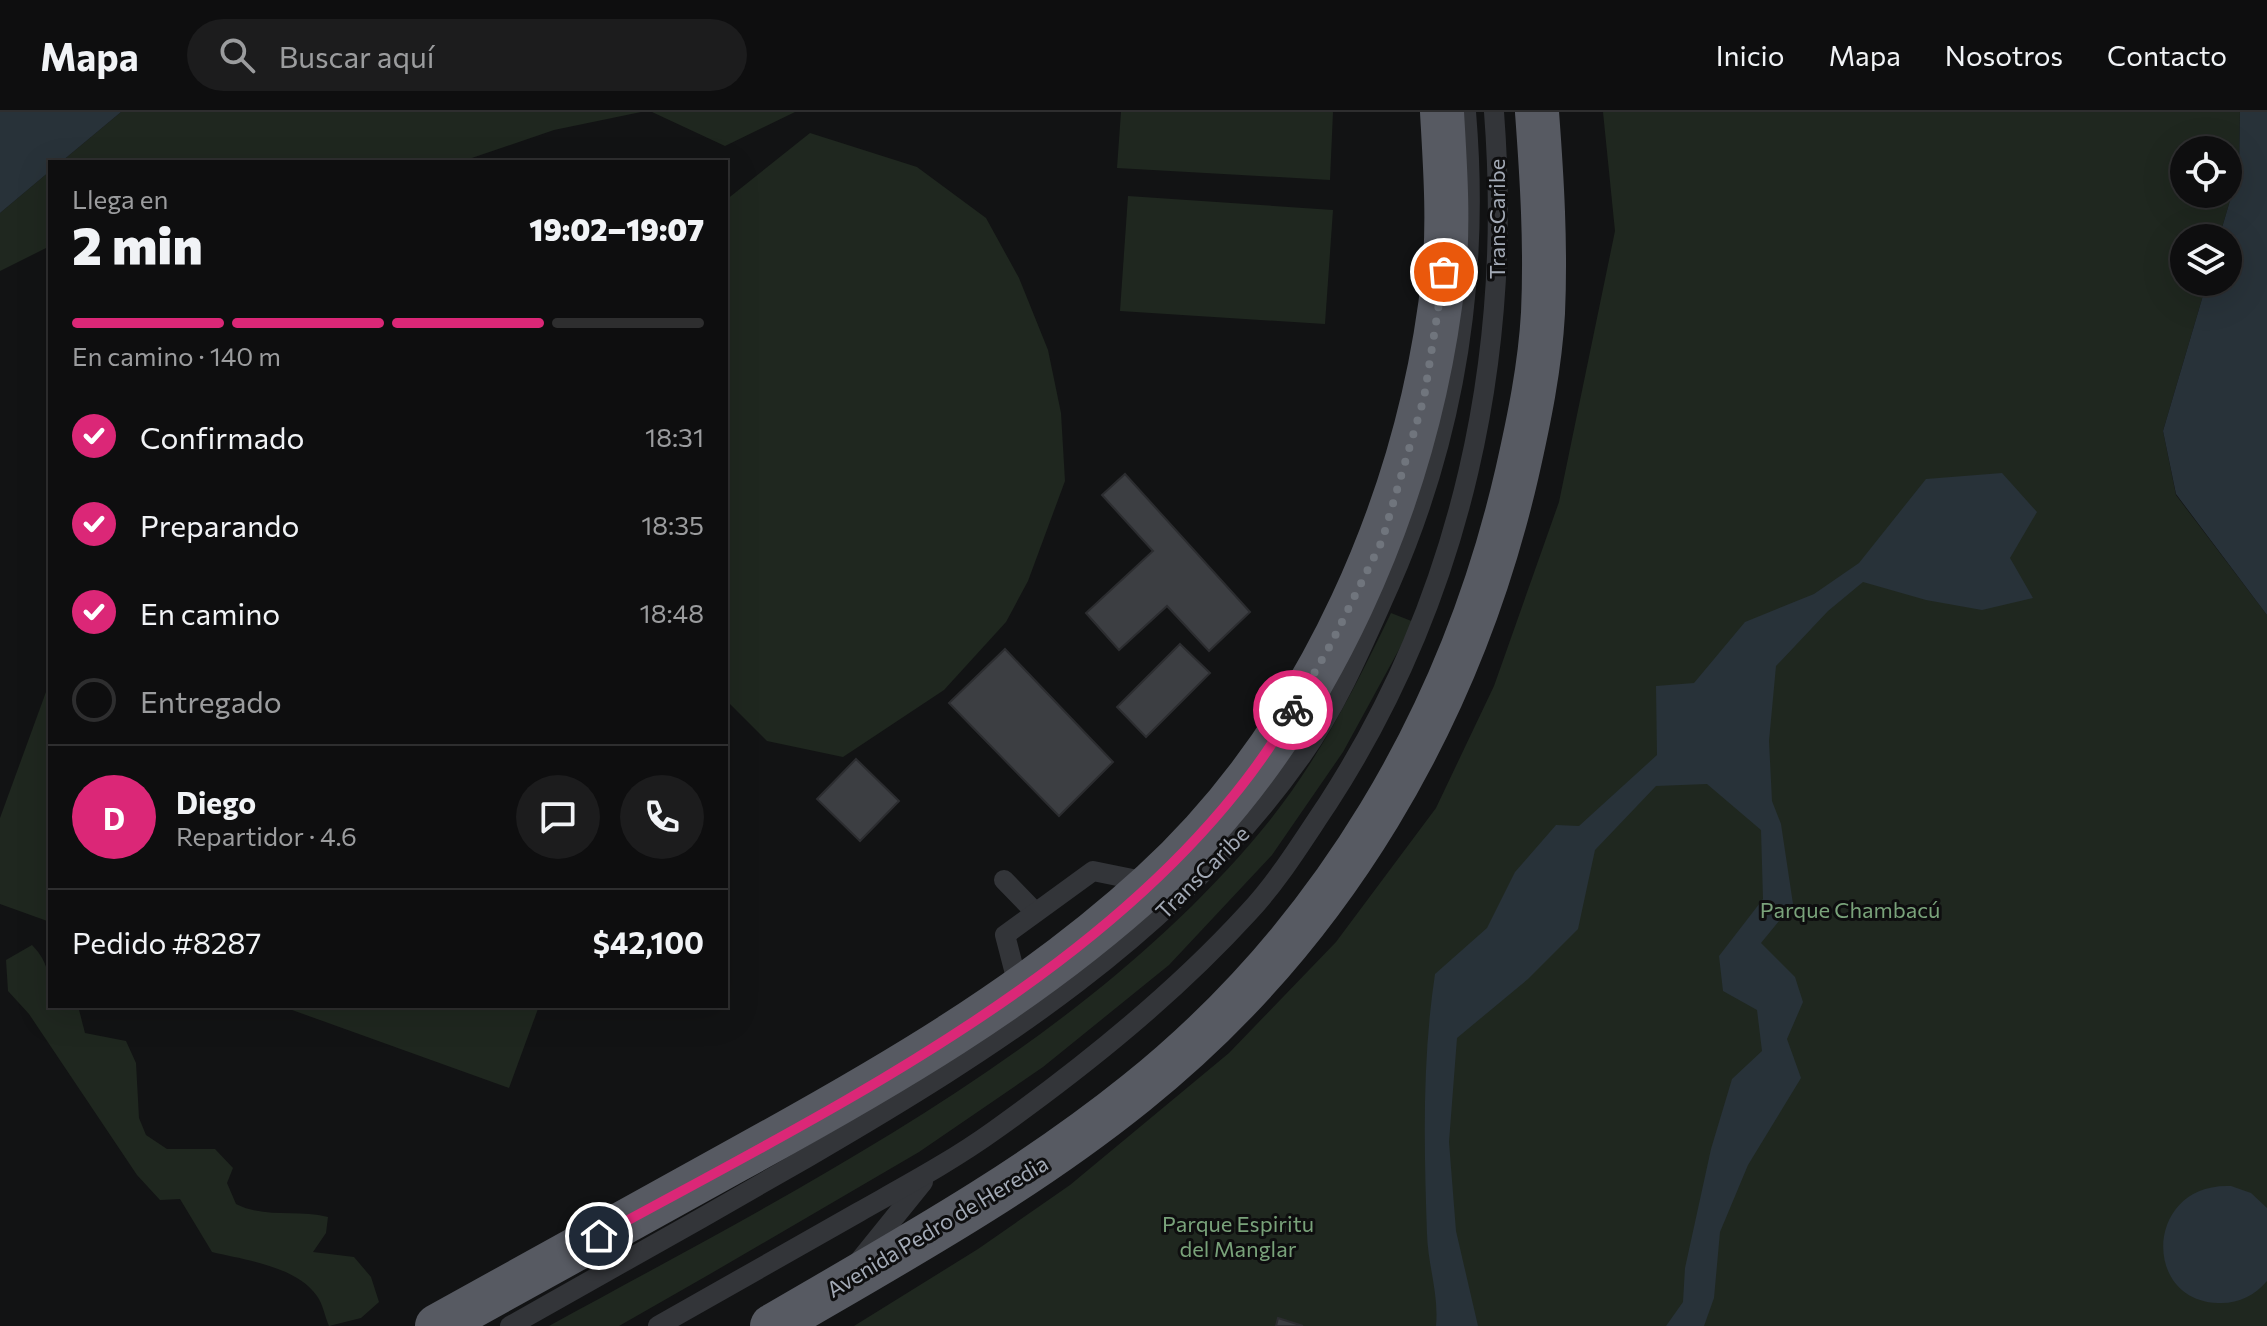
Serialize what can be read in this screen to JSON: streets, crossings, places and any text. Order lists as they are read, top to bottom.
{
  "streets": {
    "highway": ["Avenida Pedro de Heredia"],
    "lane": ["TransCaribe"]
  },
  "crossings": [
    ["TransCaribe", "Avenida Pedro de Heredia"]
  ],
  "parks": ["Parque Chambacú", "Parque Espiritu del Manglar"],
  "page": {
    "header": "Mapa",
    "search": "Buscar aquí",
    "nav": [
      "Inicio",
      "Mapa",
      "Nosotros",
      "Contacto"
    ],
    "heading": ["2 min", "Llega en", "19:02–19:07"],
    "panel": [
      "Diego",
      "Repartidor · 4.6",
      "Pedido #8287",
      "$42,100"
    ],
    "bar": "En camino · 140 m",
    "list": [
      ["Confirmado", "18:31"],
      ["Preparando", "18:35"],
      ["En camino", "18:48"],
      "Entregado"
    ],
    "round": "D"
  }
}
